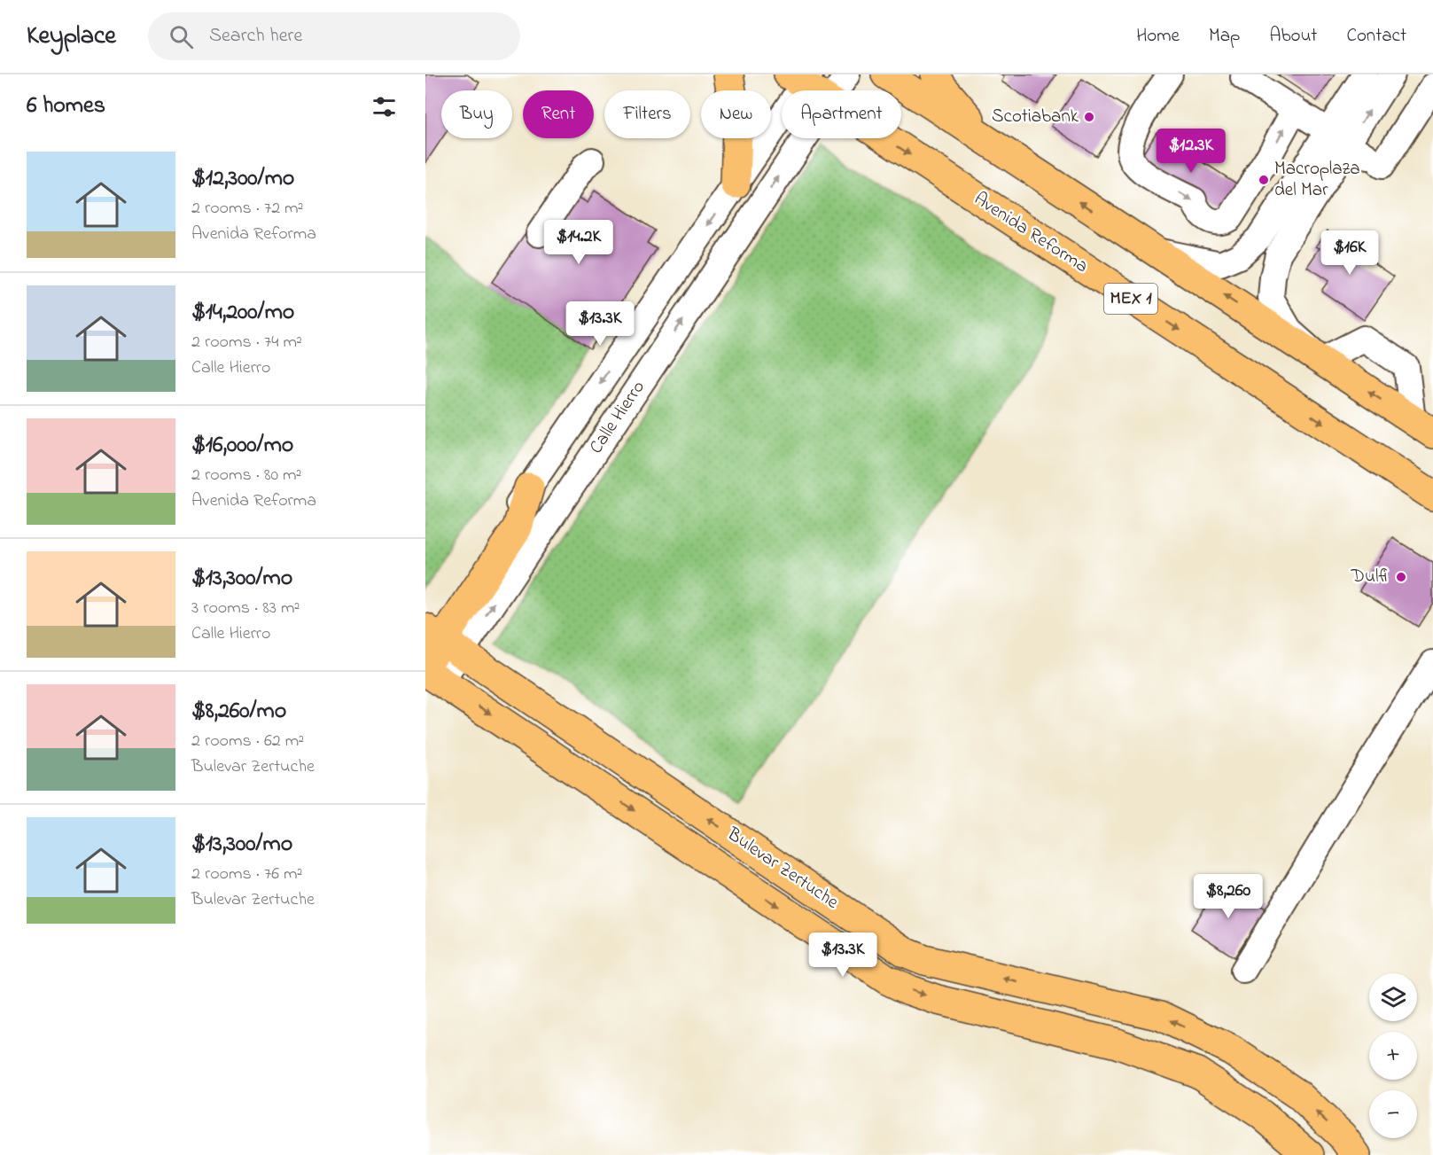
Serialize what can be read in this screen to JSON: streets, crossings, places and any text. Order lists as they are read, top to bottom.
{
  "streets": {
    "main road": ["Avenida Reforma", "MEX 1", "Bulevar Zertuche"],
    "street": ["Calle Hierro"]
  },
  "crossings": [
    ["Avenida Reforma", "Calle Hierro"],
    ["Calle Hierro", "Bulevar Zertuche"]
  ],
  "places": ["Scotiabank", "Macroplaza del Mar", "Dulfi"],
  "page": {
    "header": "Keyplace",
    "search": "Search here",
    "nav": [
      "Home",
      "Map",
      "About",
      "Contact"
    ],
    "heading": "6 homes",
    "chip": [
      "Buy",
      "Rent",
      "Filters",
      "New",
      "Apartment"
    ],
    "price": [
      "$12.3K",
      "$14.2K",
      "$16K",
      "$13.3K",
      "$8,260",
      "$13.3K"
    ],
    "list": [
      {
        "name": "$12,300/mo",
        "note": "2 rooms · 72 m² · Avenida Reforma"
      },
      {
        "name": "$14,200/mo",
        "note": "2 rooms · 74 m² · Calle Hierro"
      },
      {
        "name": "$16,000/mo",
        "note": "2 rooms · 80 m² · Avenida Reforma"
      },
      {
        "name": "$13,300/mo",
        "note": "3 rooms · 83 m² · Calle Hierro"
      },
      {
        "name": "$8,260/mo",
        "note": "2 rooms · 62 m² · Bulevar Zertuche"
      },
      {
        "name": "$13,300/mo",
        "note": "2 rooms · 76 m² · Bulevar Zertuche"
      }
    ],
    "map_buttons": ["+", "−"]
  }
}
